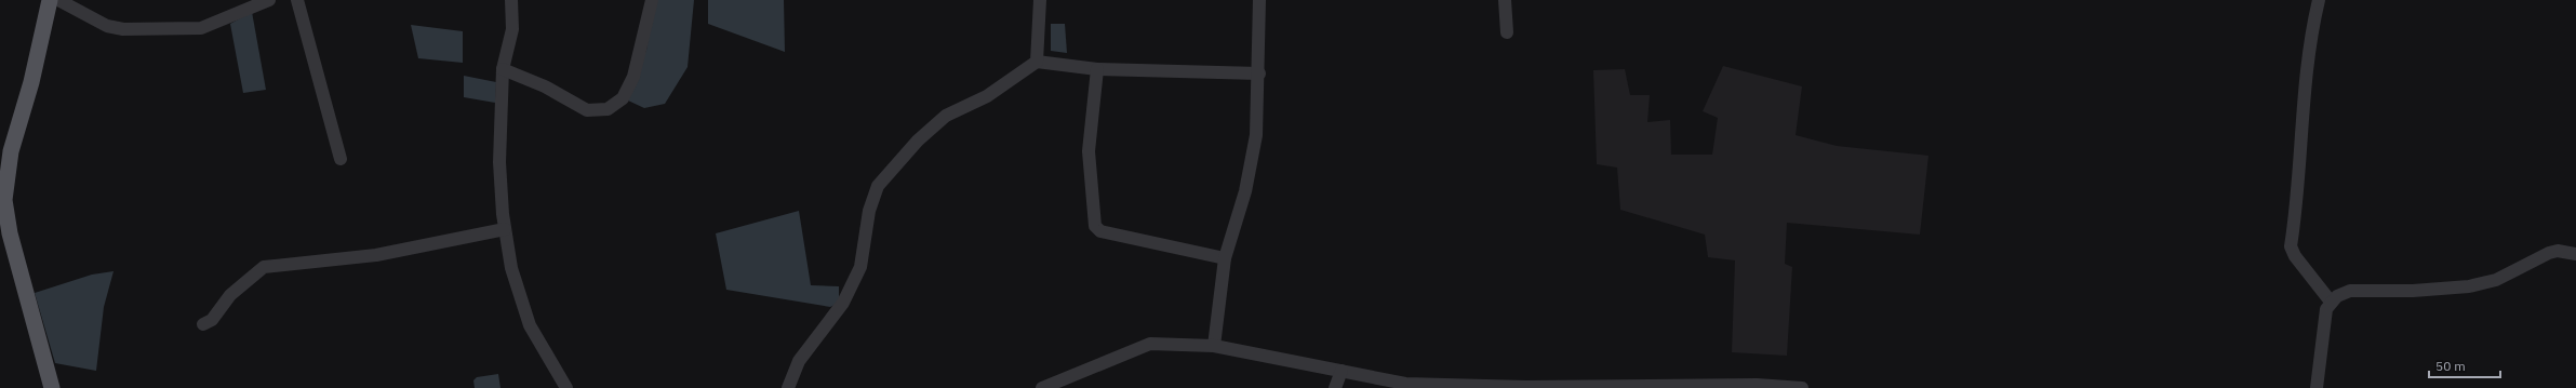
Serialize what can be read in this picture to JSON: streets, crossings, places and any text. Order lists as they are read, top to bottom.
{
  "scale_bar": "50 m"
}
